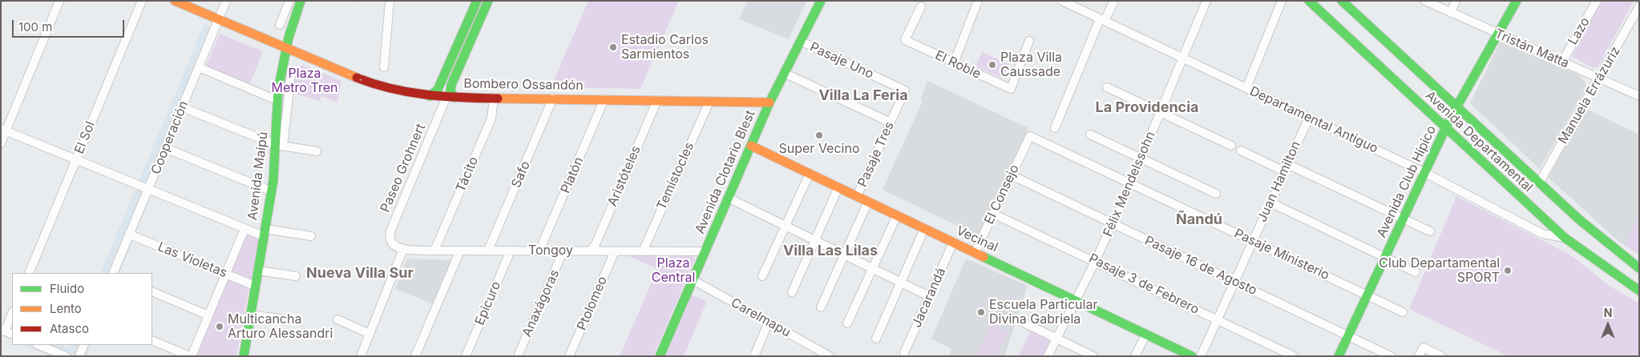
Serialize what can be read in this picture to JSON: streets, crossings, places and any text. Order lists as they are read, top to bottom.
{
  "streets": {
    "main road": [
      "Bombero Ossandón",
      "Avenida Departamental",
      "Paseo Grohnert",
      "Avenida Clotario Blest",
      "Avenida Maipú",
      "Avenida Club Hípico",
      "Vecinal"
    ],
    "street": [
      "Lazo",
      "Tristán Matta",
      "Pasaje Uno",
      "El Roble",
      "Manuela Errázuriz",
      "Departamental Antiguo",
      "El Sol",
      "Cooperación",
      "Pasaje Tres",
      "Tácito",
      "Safo",
      "Platón",
      "Aristóteles",
      "Temístocles",
      "Juan Hamilton",
      "Félix Mendelssohn",
      "El Consejo",
      "Tongoy",
      "Pasaje Ministerio",
      "Las Violetas",
      "Pasaje 16 de Agosto",
      "Pasaje 3 de Febrero",
      "Jacarandá",
      "Epicuro",
      "Anaxágoras",
      "Ptolomeo",
      "Carelmapu"
    ]
  },
  "crossings": [
    ["Lazo", "Tristán Matta"],
    ["Tristán Matta", "Manuela Errázuriz"],
    ["Tristán Matta", "Avenida Club Hípico"],
    ["Pasaje Uno", "Pasaje Tres"],
    ["Pasaje Uno", "Avenida Clotario Blest"],
    ["Bombero Ossandón", "Cooperación"],
    ["Bombero Ossandón", "Paseo Grohnert"],
    ["Bombero Ossandón", "Avenida Clotario Blest"],
    ["Bombero Ossandón", "Tácito"],
    ["Bombero Ossandón", "Safo"],
    ["Bombero Ossandón", "Platón"],
    ["Bombero Ossandón", "Avenida Maipú"],
    ["Bombero Ossandón", "Aristóteles"],
    ["Bombero Ossandón", "Temístocles"],
    ["Manuela Errázuriz", "Avenida Departamental"],
    ["Departamental Antiguo", "Avenida Departamental"],
    ["Departamental Antiguo", "Juan Hamilton"],
    ["Departamental Antiguo", "Avenida Club Hípico"],
    ["Departamental Antiguo", "Félix Mendelssohn"],
    ["Cooperación", "Las Violetas"],
    ["Avenida Departamental", "Avenida Club Hípico"],
    ["Pasaje Tres", "Vecinal"],
    ["Paseo Grohnert", "Tongoy"],
    ["Avenida Clotario Blest", "Vecinal"],
    ["Avenida Clotario Blest", "Tongoy"],
    ["Avenida Clotario Blest", "Carelmapu"],
    ["Tácito", "Tongoy"],
    ["Safo", "Tongoy"],
    ["Platón", "Tongoy"],
    ["Avenida Maipú", "Las Violetas"],
    ["Aristóteles", "Tongoy"],
    ["Temístocles", "Tongoy"],
    ["Juan Hamilton", "Pasaje Ministerio"],
    ["Juan Hamilton", "Pasaje 16 de Agosto"],
    ["Juan Hamilton", "Pasaje 3 de Febrero"],
    ["Avenida Club Hípico", "Pasaje Ministerio"],
    ["Avenida Club Hípico", "Pasaje 16 de Agosto"],
    ["Félix Mendelssohn", "Vecinal"],
    ["Félix Mendelssohn", "Pasaje Ministerio"],
    ["Félix Mendelssohn", "Pasaje 16 de Agosto"],
    ["Félix Mendelssohn", "Pasaje 3 de Febrero"],
    ["El Consejo", "Vecinal"],
    ["El Consejo", "Pasaje Ministerio"],
    ["El Consejo", "Pasaje 16 de Agosto"],
    ["El Consejo", "Pasaje 3 de Febrero"],
    ["Vecinal", "Jacarandá"],
    ["Tongoy", "Epicuro"],
    ["Tongoy", "Anaxágoras"],
    ["Tongoy", "Ptolomeo"]
  ],
  "districts": [
    "Villa La Feria",
    "La Providencia",
    "Ñandú",
    "Villa Las Lilas",
    "Nueva Villa Sur"
  ],
  "parks": ["Plaza Metro Tren", "Plaza Central"],
  "places": [
    "Estadio Carlos Sarmientos",
    "Plaza Villa Caussade",
    "Super Vecino",
    "Club Departamental SPORT",
    "Escuela Particular Divina Gabriela",
    "Multicancha Arturo Alessandri"
  ],
  "legend": ["Fluido", "Lento", "Atasco"],
  "scale_bar": "100 m",
  "north": "top"
}
